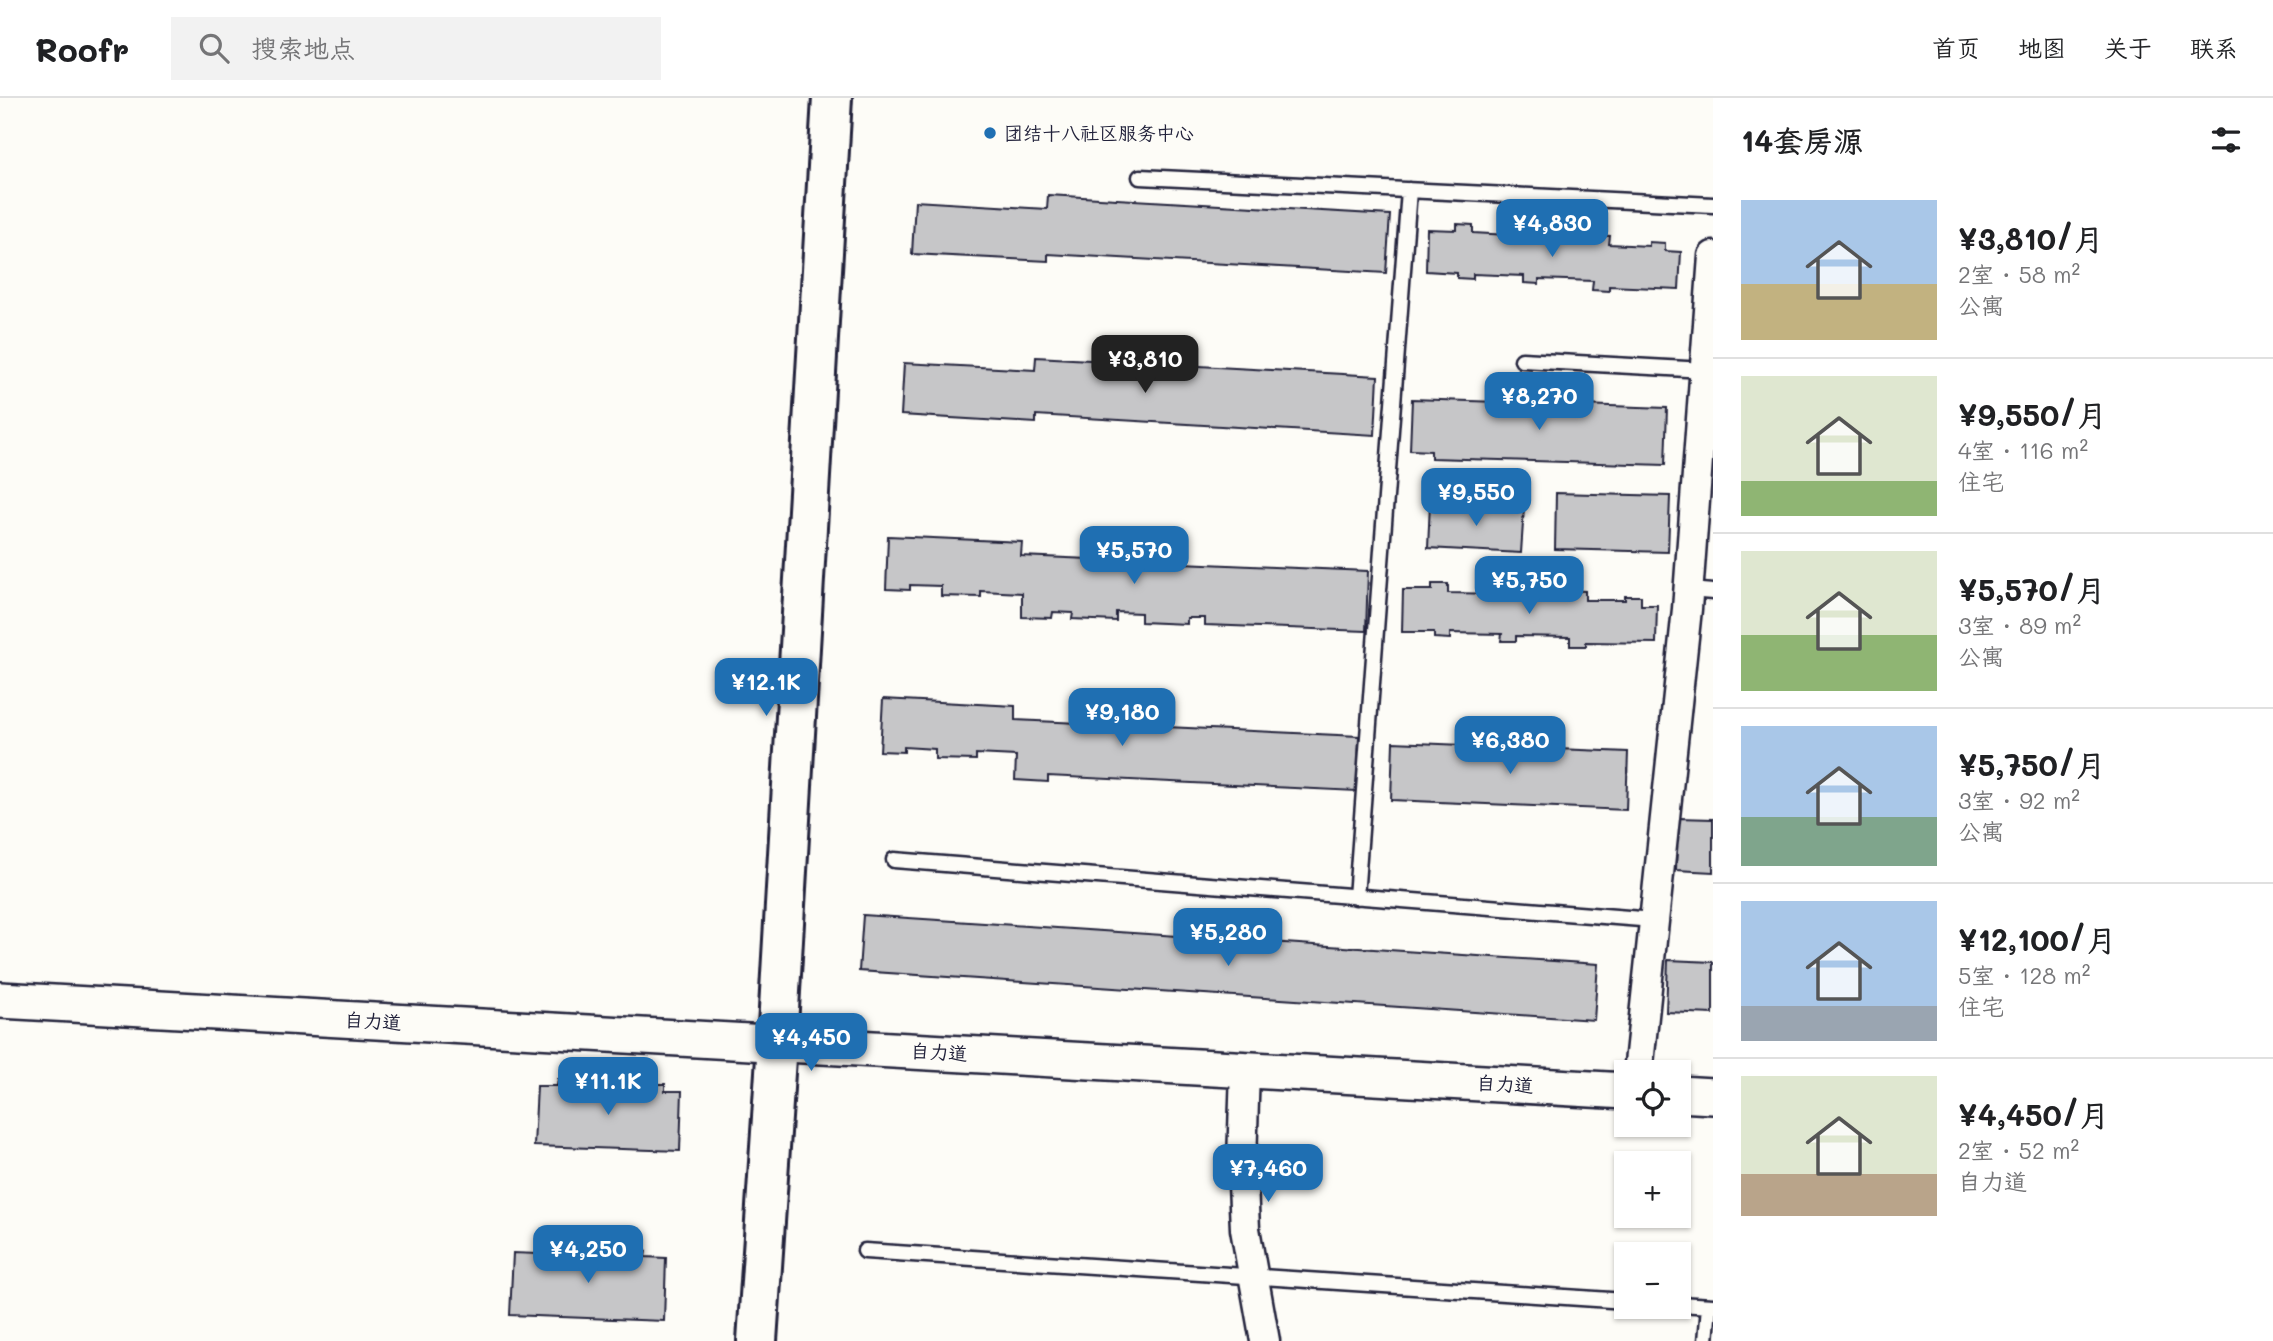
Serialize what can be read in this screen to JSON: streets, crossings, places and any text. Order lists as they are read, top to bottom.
{
  "streets": {
    "street": ["自力道"]
  },
  "places": ["团结十八社区服务中心"],
  "page": {
    "header": "Roofr",
    "search": "搜索地点",
    "nav": [
      "首页",
      "地图",
      "关于",
      "联系"
    ],
    "heading": "14套房源",
    "list": [
      {
        "name": "¥3,810/月",
        "note": "2室 · 58 m² · 公寓"
      },
      {
        "name": "¥9,550/月",
        "note": "4室 · 116 m² · 住宅"
      },
      {
        "name": "¥5,570/月",
        "note": "3室 · 89 m² · 公寓"
      },
      {
        "name": "¥5,750/月",
        "note": "3室 · 92 m² · 公寓"
      },
      {
        "name": "¥12,100/月",
        "note": "5室 · 128 m² · 住宅"
      },
      {
        "name": "¥4,450/月",
        "note": "2室 · 52 m² · 自力道"
      }
    ],
    "price": [
      "¥4,830",
      "¥3,810",
      "¥8,270",
      "¥9,550",
      "¥5,570",
      "¥5,750",
      "¥12.1K",
      "¥9,180",
      "¥6,380",
      "¥5,280",
      "¥4,450",
      "¥11.1K",
      "¥7,460",
      "¥4,250"
    ],
    "map_buttons": ["+", "−"]
  }
}
